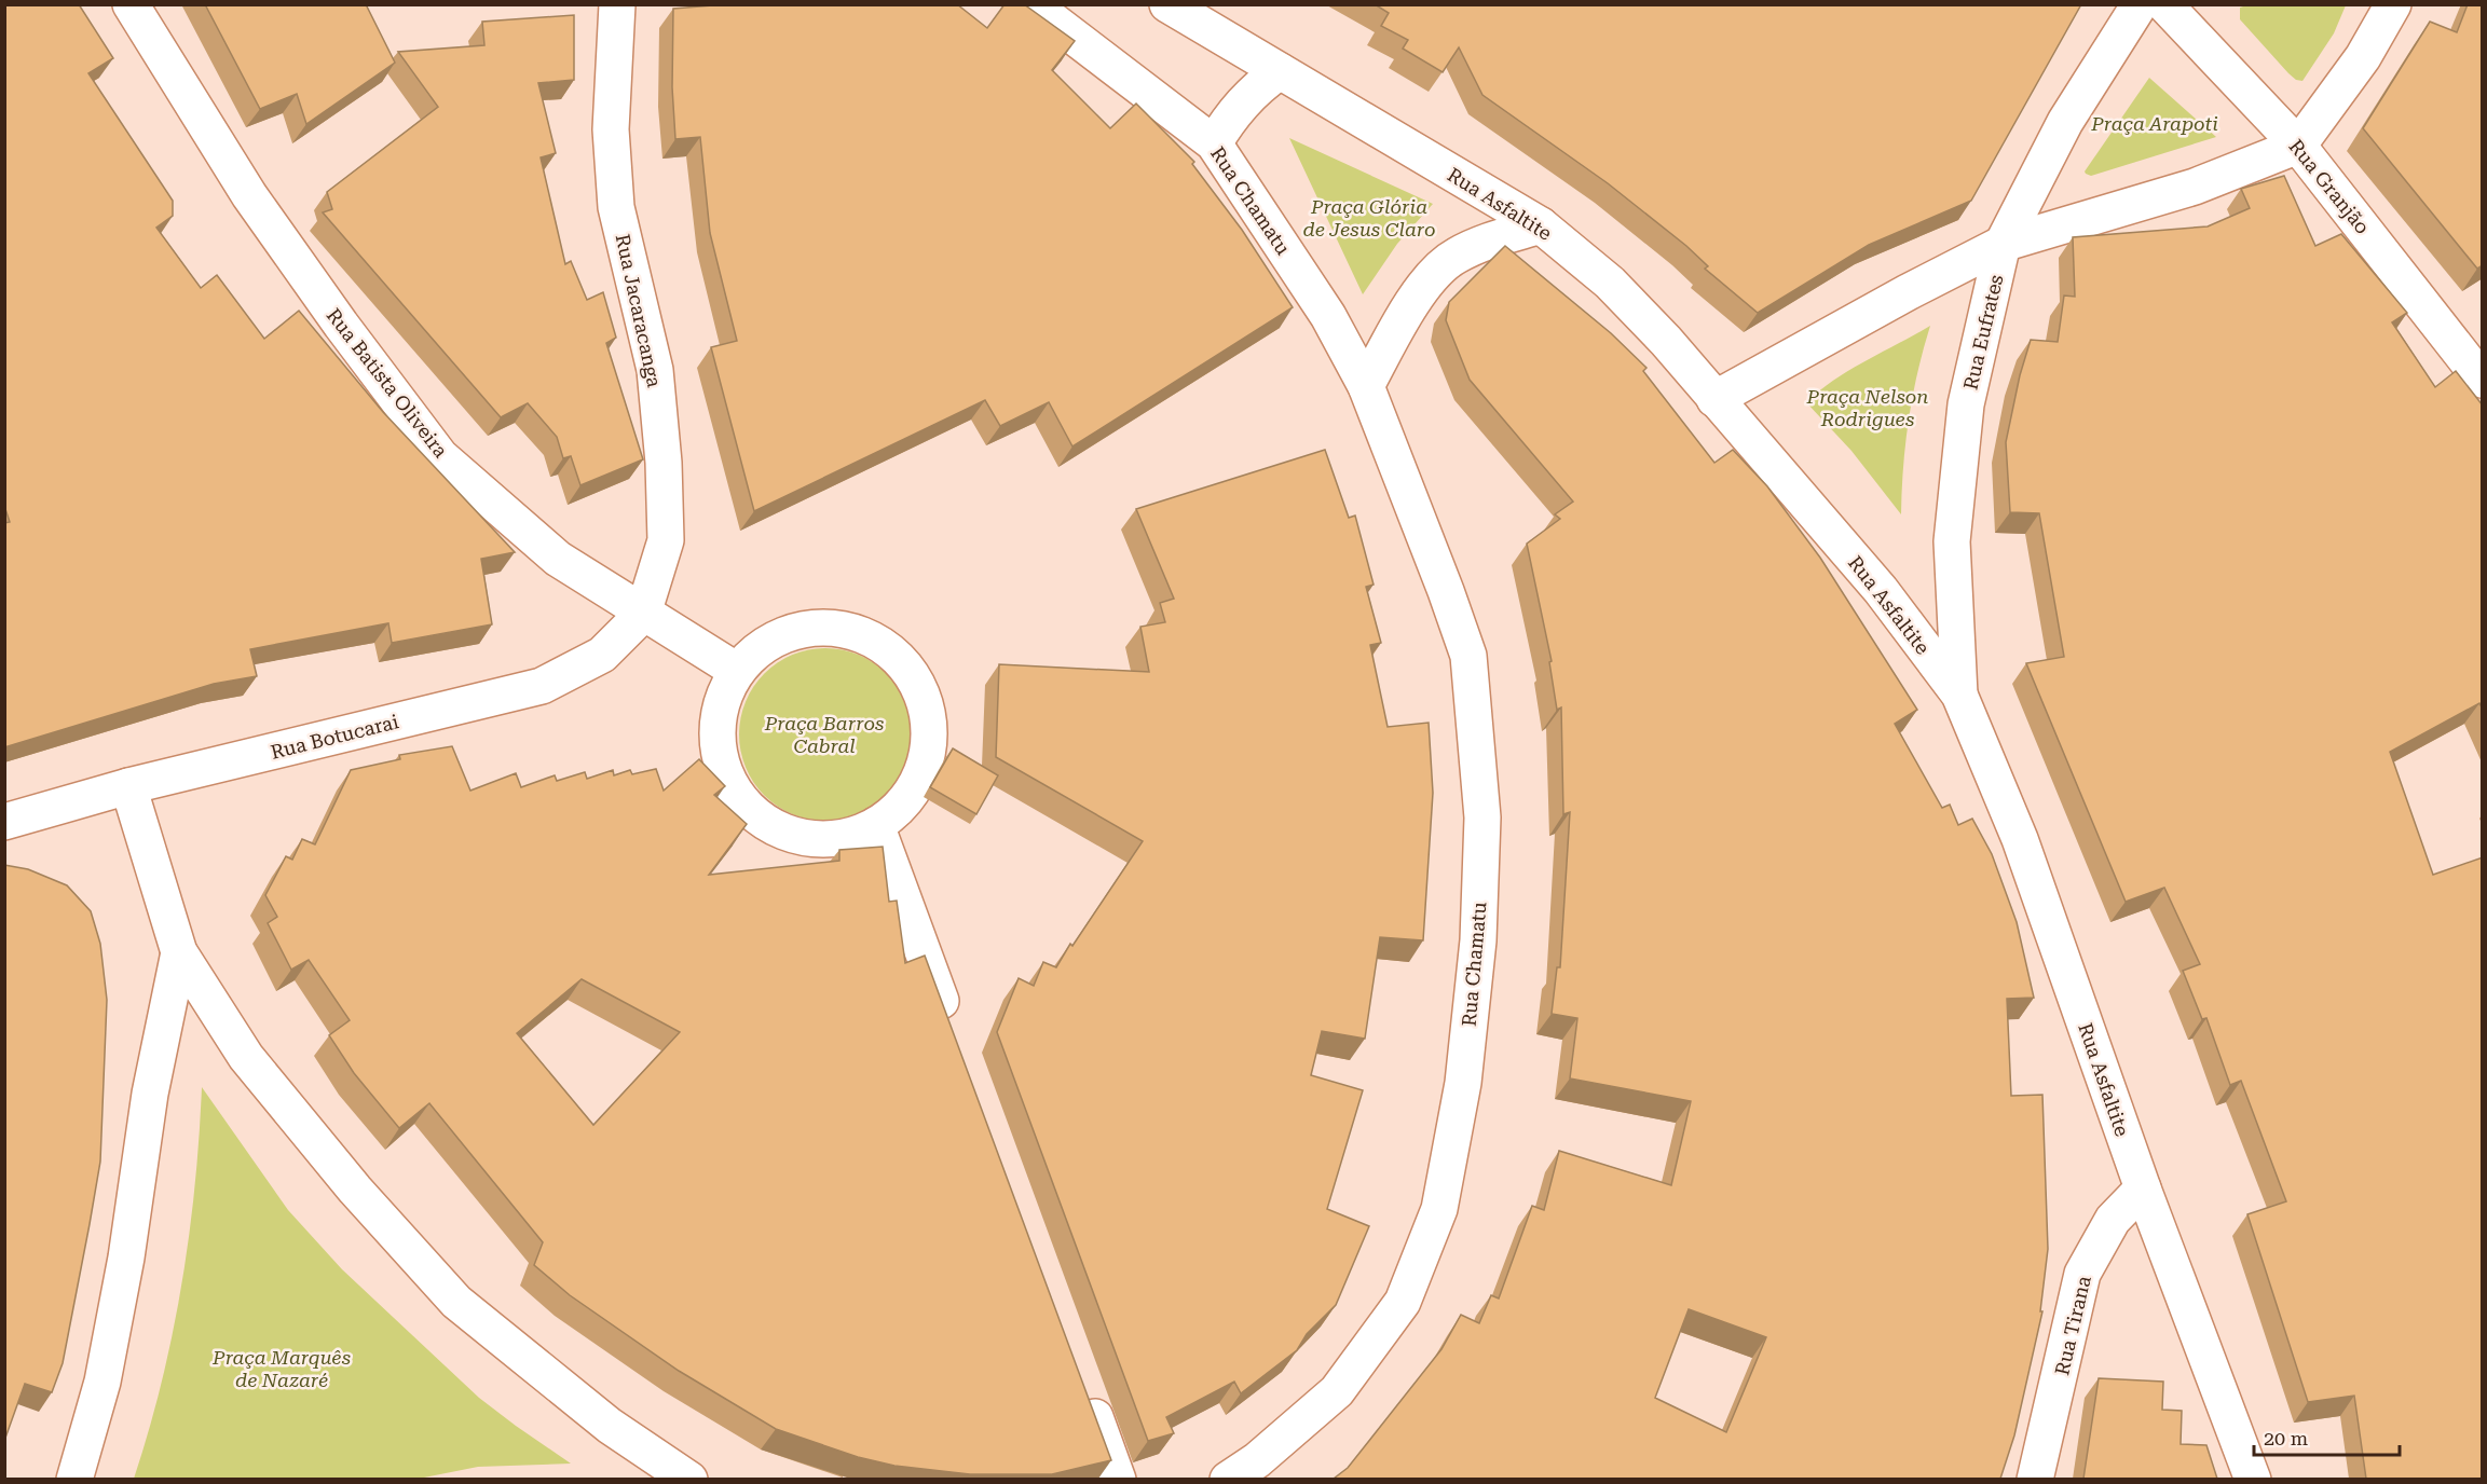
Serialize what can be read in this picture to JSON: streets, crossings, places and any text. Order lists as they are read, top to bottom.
{
  "streets": {
    "street": [
      "Rua Granjão",
      "Rua Chamatu",
      "Rua Asfaltite",
      "Rua Jacaracanga",
      "Rua Eufrates",
      "Rua Batista Oliveira",
      "Rua Botucarai",
      "Rua Tirana"
    ]
  },
  "crossings": [
    ["Rua Asfaltite", "Rua Eufrates"],
    ["Rua Asfaltite", "Rua Tirana"],
    ["Rua Jacaracanga", "Rua Batista Oliveira"],
    ["Rua Jacaracanga", "Rua Botucarai"],
    ["Rua Batista Oliveira", "Rua Botucarai"]
  ],
  "parks": [
    "Praça Arapoti",
    "Praça Glória de Jesus Claro",
    "Praça Nelson Rodrigues",
    "Praça Barros Cabral",
    "Praça Marquês de Nazaré"
  ],
  "scale_bar": "20 m"
}
